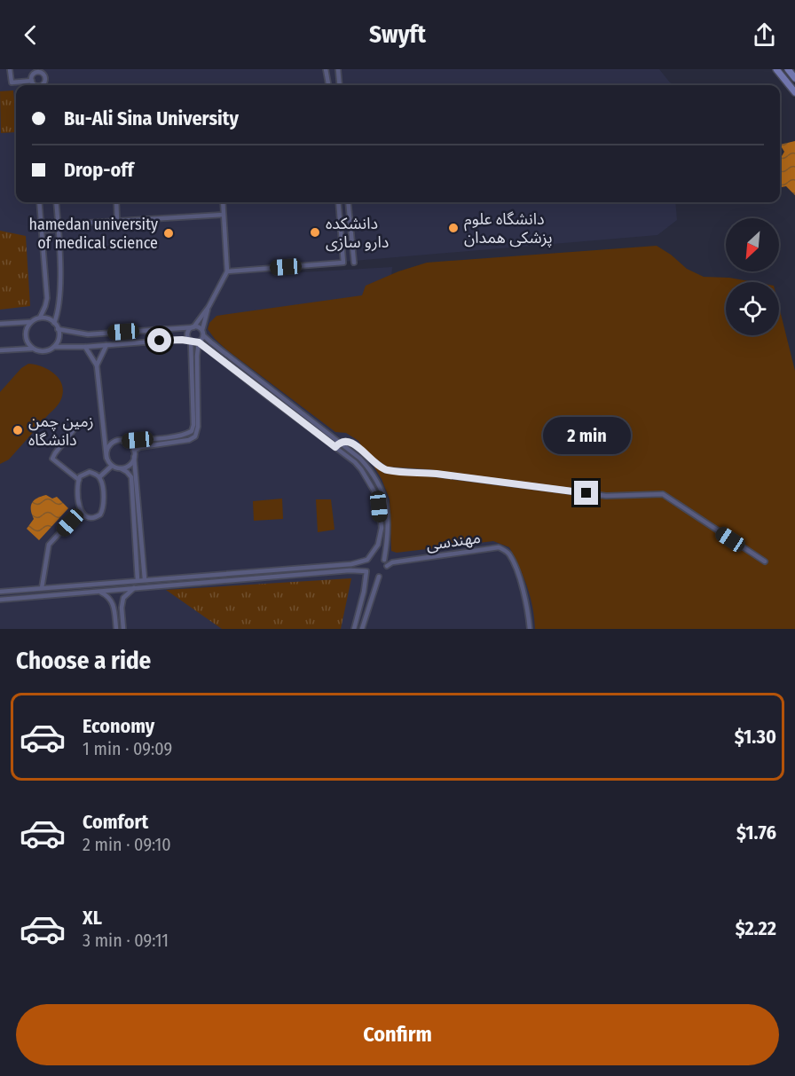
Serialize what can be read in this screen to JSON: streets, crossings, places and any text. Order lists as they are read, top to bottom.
{
  "streets": {
    "street": ["مهندسی"]
  },
  "places": [
    "دانشگاه علوم پزشکی همدان",
    "دانشکده دارو سازی",
    "hamedan university of medical science",
    "زمین چمن دانشگاه"
  ],
  "north": "bottom left",
  "page": {
    "header": "Swyft",
    "banner": ["Bu-Ali Sina University", "Drop-off"],
    "bubble": "2 min",
    "heading": "Choose a ride",
    "list": [
      {
        "name": "Economy",
        "note": "1 min · 09:09",
        "value": "$1.30"
      },
      {
        "name": "Comfort",
        "note": "2 min · 09:10",
        "value": "$1.76"
      },
      {
        "name": "XL",
        "note": "3 min · 09:11",
        "value": "$2.22"
      }
    ],
    "buttons": "Confirm"
  }
}
